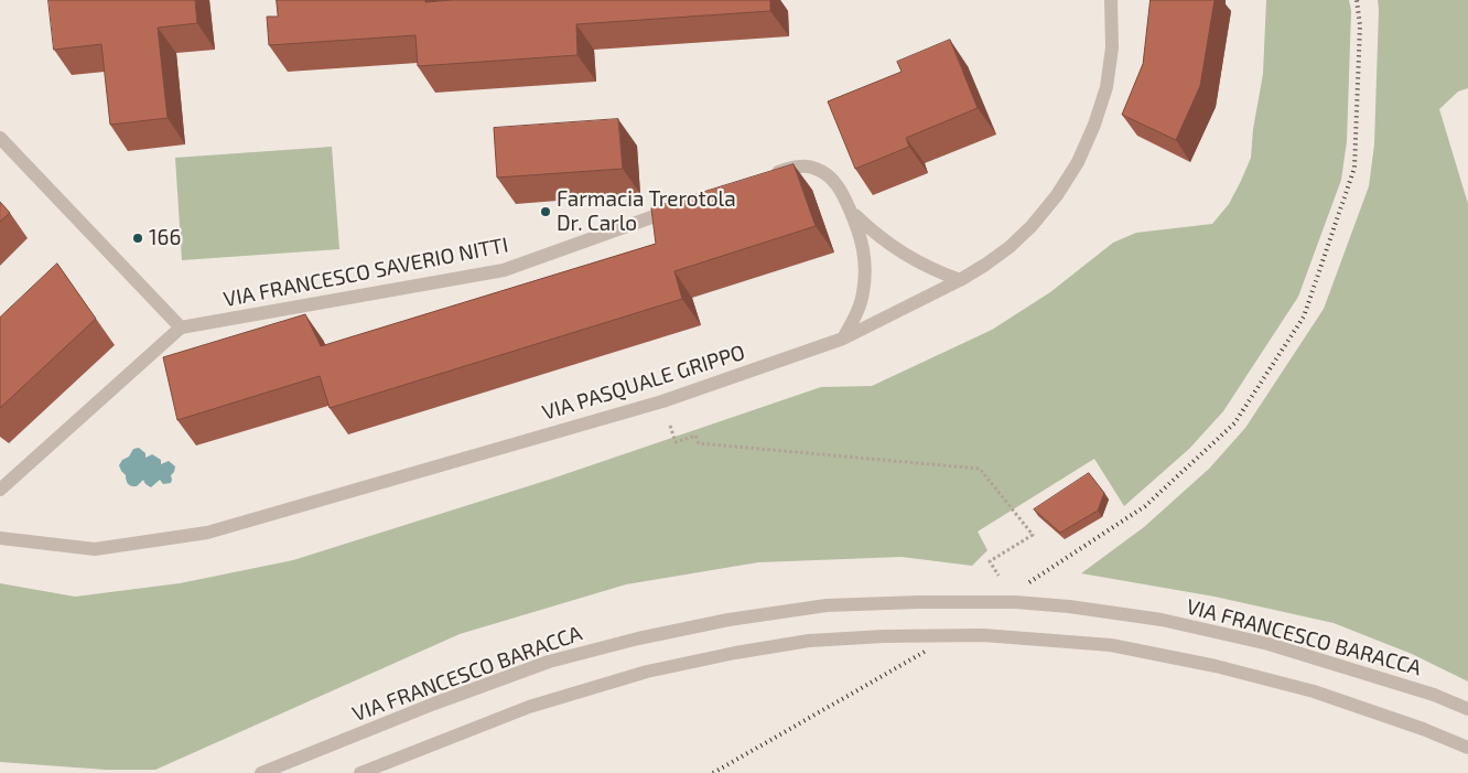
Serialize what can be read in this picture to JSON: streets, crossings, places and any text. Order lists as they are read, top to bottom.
{
  "streets": {
    "street": ["VIA FRANCESCO SAVERIO NITTI", "VIA PASQUALE GRIPPO", "VIA FRANCESCO BARACCA"]
  },
  "places": ["Farmacia Trerotola Dr. Carlo", "166"]
}
